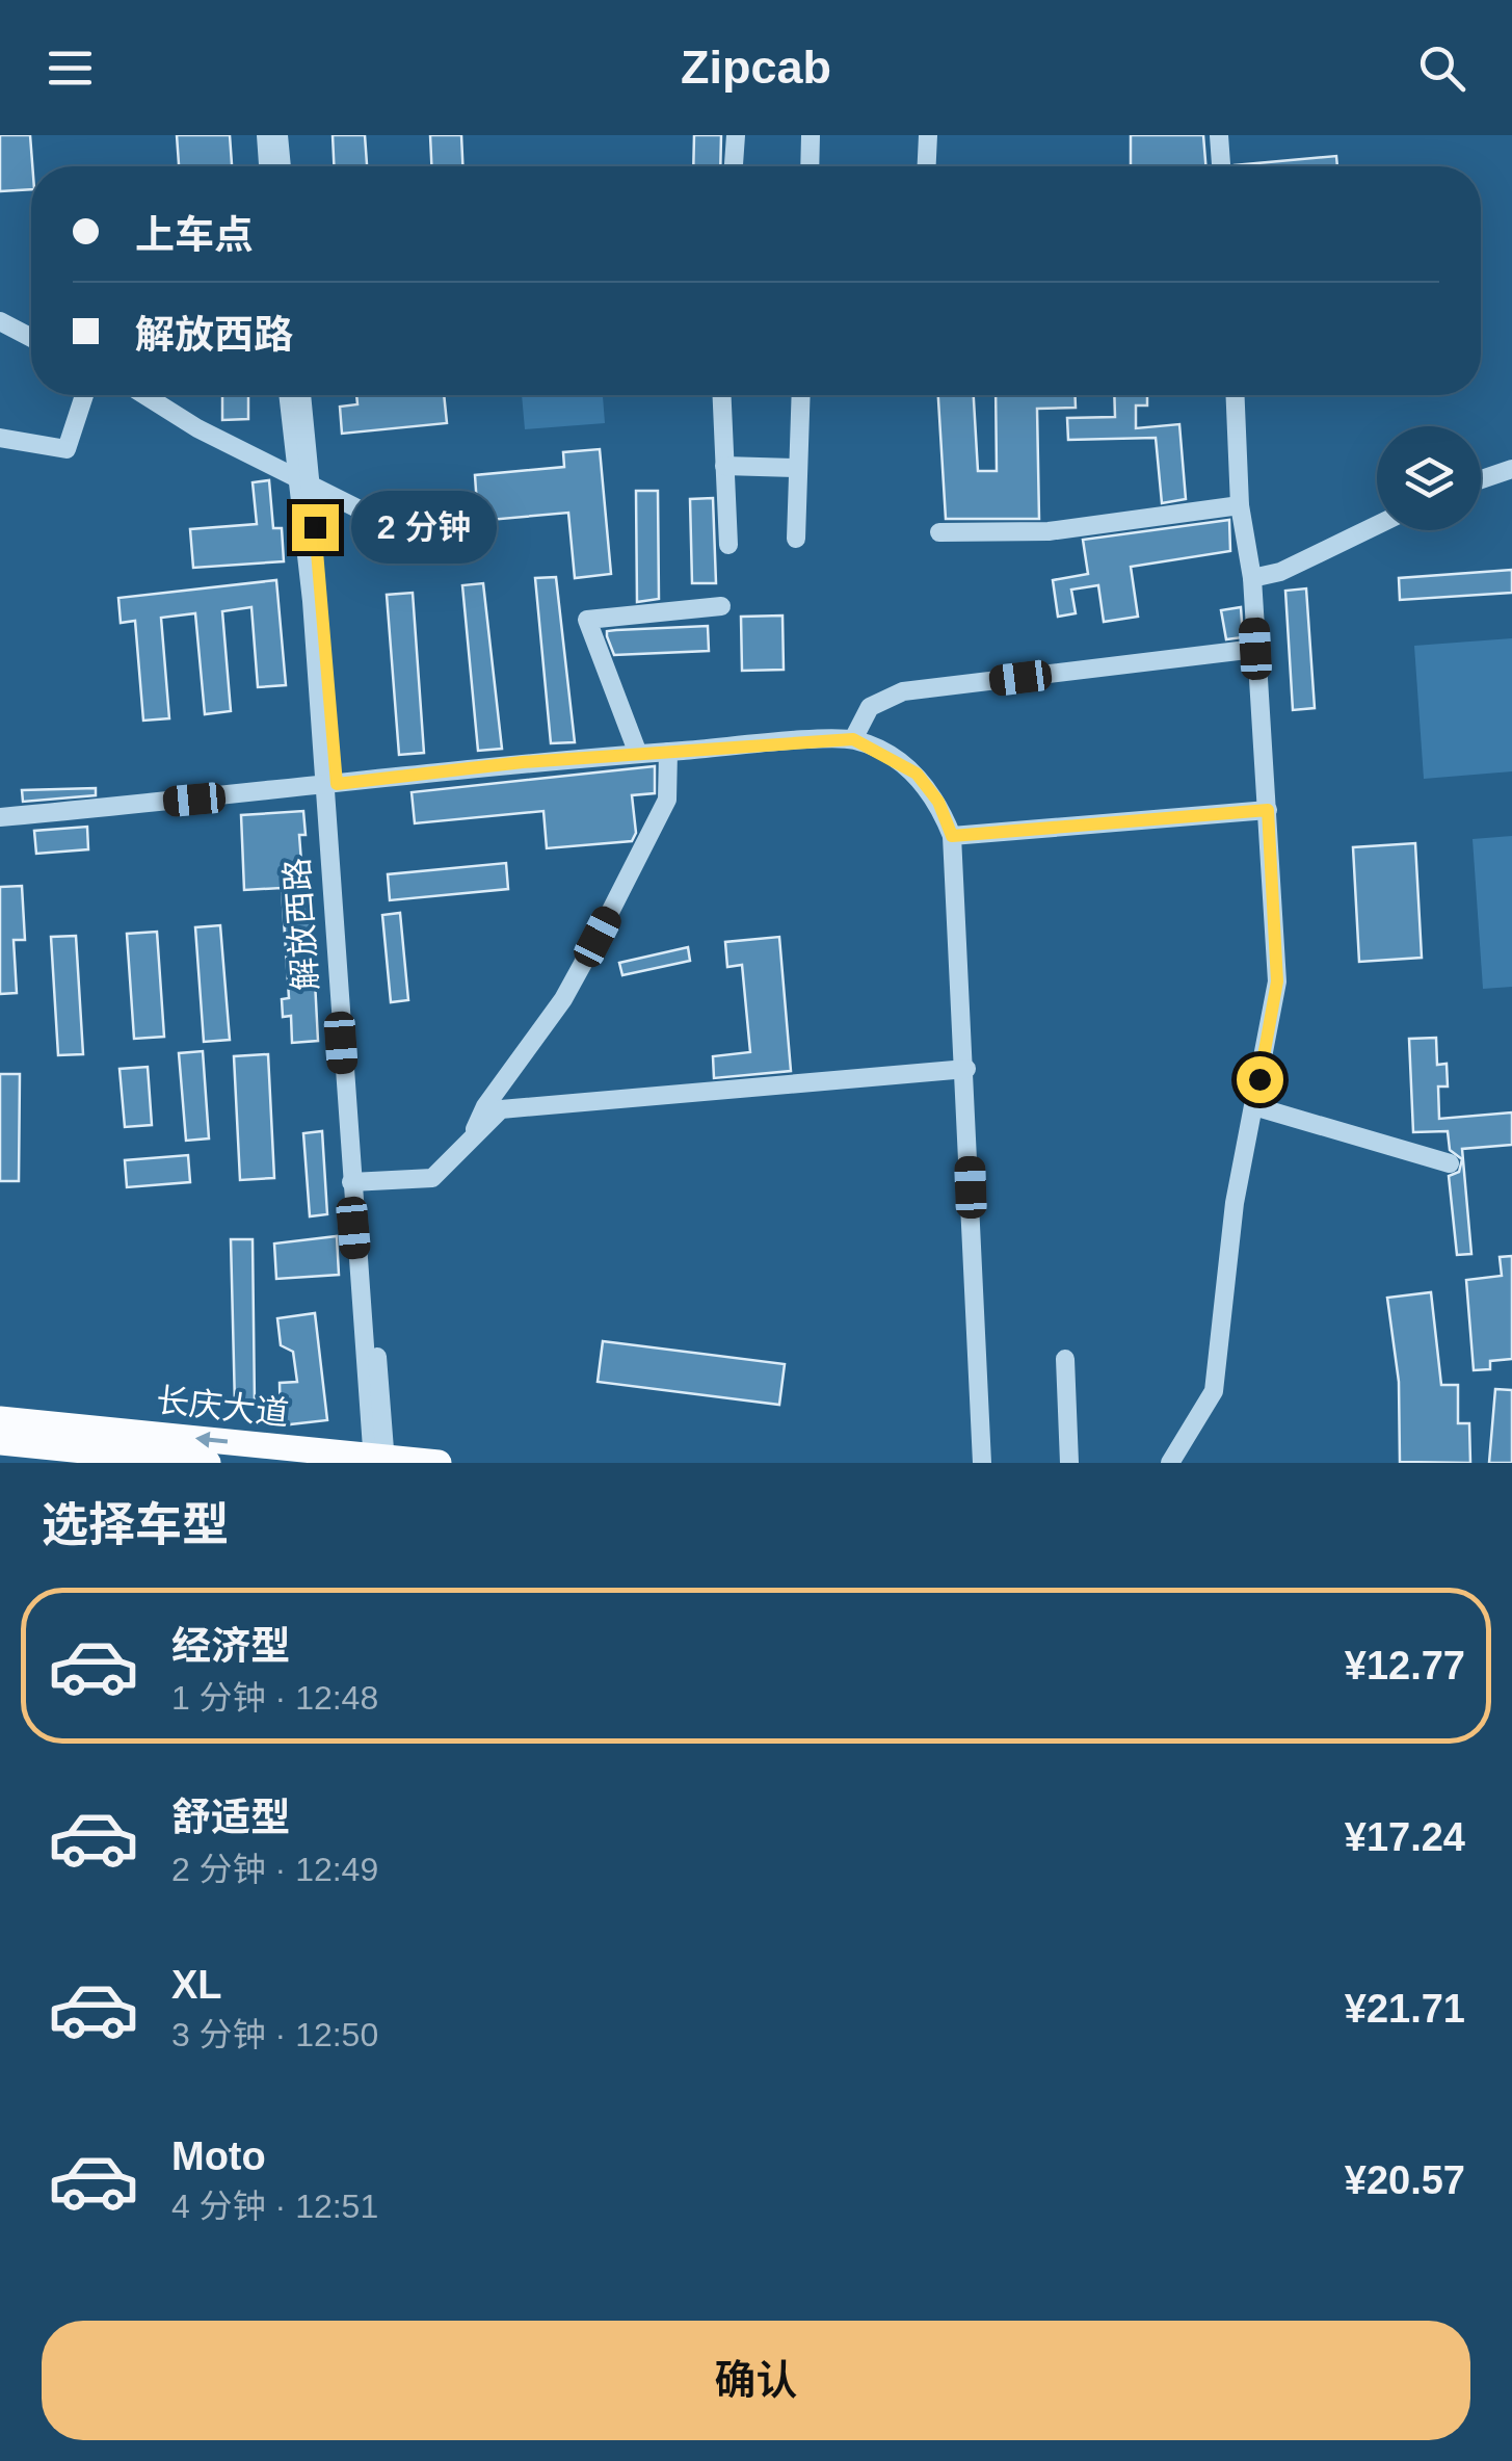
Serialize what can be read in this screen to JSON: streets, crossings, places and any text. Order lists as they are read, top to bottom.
{
  "streets": {
    "main road": ["长庆大道"],
    "street": ["解放西路"]
  },
  "crossings": [
    ["解放西路", "长庆大道"]
  ],
  "page": {
    "header": "Zipcab",
    "banner": ["上车点", "解放西路"],
    "bubble": "2 分钟",
    "heading": "选择车型",
    "list": [
      {
        "name": "经济型",
        "note": "1 分钟 · 12:48",
        "value": "¥12.77"
      },
      {
        "name": "舒适型",
        "note": "2 分钟 · 12:49",
        "value": "¥17.24"
      },
      {
        "name": "XL",
        "note": "3 分钟 · 12:50",
        "value": "¥21.71"
      },
      {
        "name": "Moto",
        "note": "4 分钟 · 12:51",
        "value": "¥20.57"
      }
    ],
    "buttons": "确认"
  }
}
